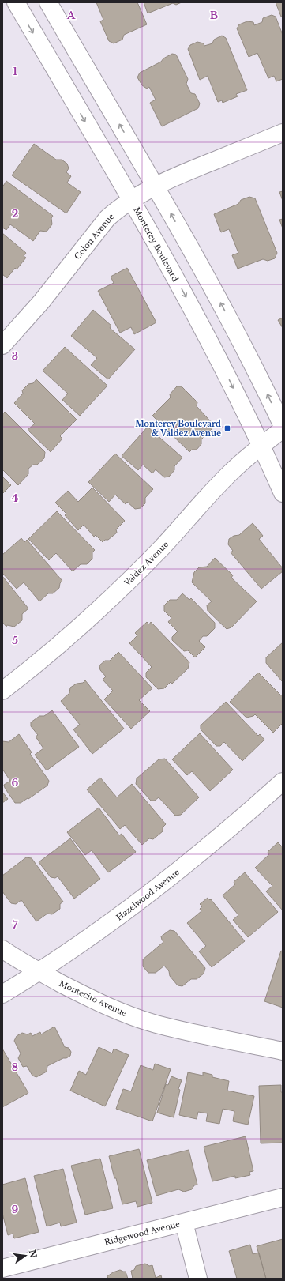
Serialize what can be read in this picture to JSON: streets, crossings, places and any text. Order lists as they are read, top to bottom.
{
  "streets": {
    "street": [
      "Colon Avenue",
      "Monterey Boulevard",
      "Valdez Avenue",
      "Hazelwood Avenue",
      "Montecito Avenue",
      "Ridgewood Avenue"
    ]
  },
  "crossings": [
    ["Colon Avenue", "Monterey Boulevard"],
    ["Monterey Boulevard", "Valdez Avenue"],
    ["Hazelwood Avenue", "Montecito Avenue"]
  ],
  "places": {
    "transit": ["Monterey Boulevard & Valdez Avenue"]
  },
  "north": "right",
  "grid": {
    "columns": ["A", "B"],
    "rows": [
      "1",
      "2",
      "3",
      "4",
      "5",
      "6",
      "7",
      "8",
      "9"
    ]
  }
}
